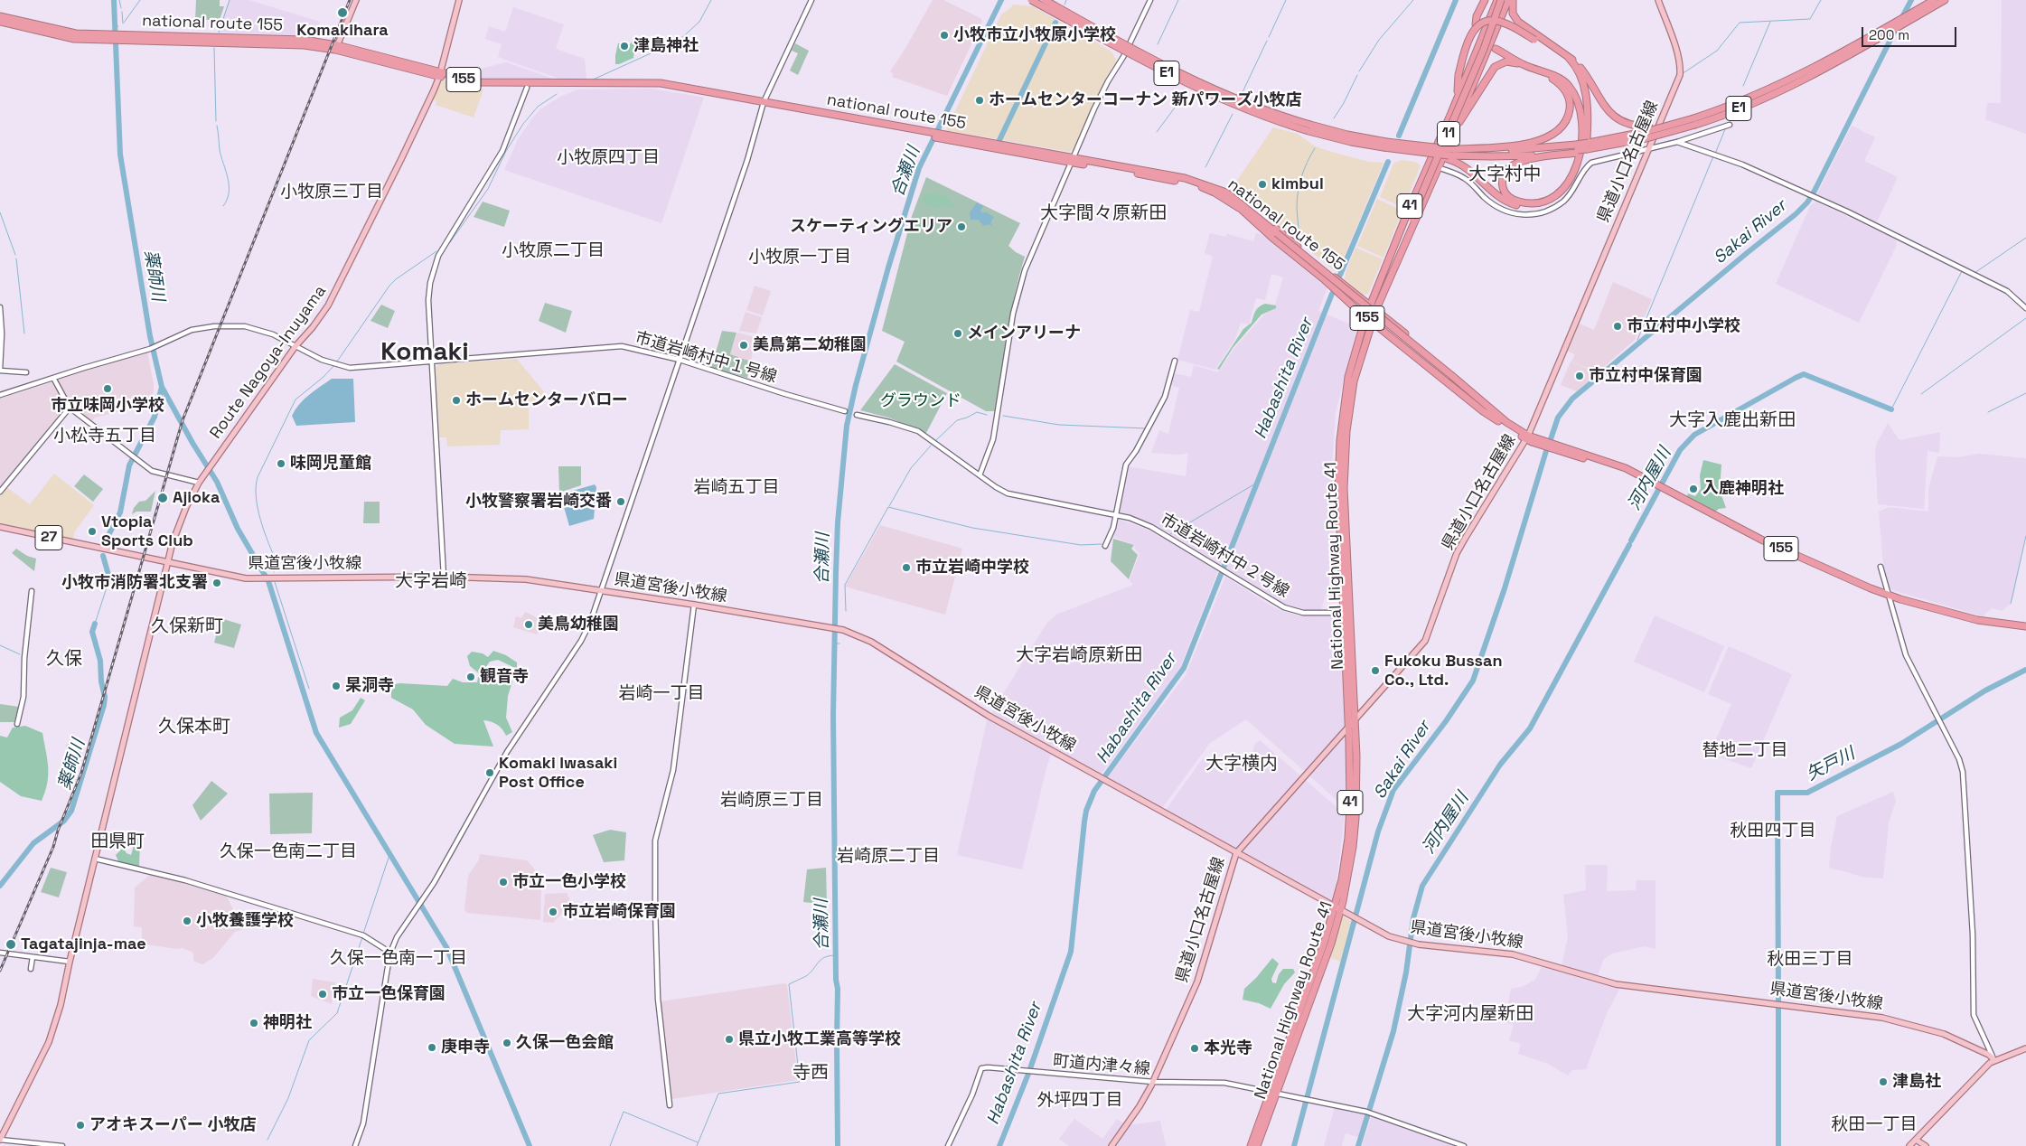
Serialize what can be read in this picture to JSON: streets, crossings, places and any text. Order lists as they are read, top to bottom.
{
  "streets": {
    "highway": [
      "national route 155",
      "E1",
      "155",
      "11",
      "41",
      "National Highway Route 41"
    ],
    "main road": [
      "県道小口名古屋線",
      "Route Nagoya-Inuyama",
      "27",
      "県道宮後小牧線"
    ],
    "street": ["市道岩崎村中１号線", "市道岩崎村中２号線", "町道内津々線"]
  },
  "crossings": [
    ["national route 155", "155"],
    ["national route 155", "県道小口名古屋線"],
    ["national route 155", "Route Nagoya-Inuyama"],
    ["155", "11"],
    ["155", "National Highway Route 41"],
    ["11", "National Highway Route 41"],
    ["県道小口名古屋線", "県道宮後小牧線"],
    ["県道小口名古屋線", "National Highway Route 41"],
    ["県道小口名古屋線", "町道内津々線"],
    ["市道岩崎村中１号線", "Route Nagoya-Inuyama"],
    ["Route Nagoya-Inuyama", "27"],
    ["Route Nagoya-Inuyama", "県道宮後小牧線"],
    ["27", "県道宮後小牧線"],
    ["市道岩崎村中２号線", "National Highway Route 41"],
    ["県道宮後小牧線", "National Highway Route 41"],
    ["National Highway Route 41", "町道内津々線"]
  ],
  "districts": [
    "小牧原四丁目",
    "大字村中",
    "小牧原三丁目",
    "大字間々原新田",
    "小牧原二丁目",
    "小牧原一丁目",
    "Komaki",
    "大字入鹿出新田",
    "小松寺五丁目",
    "岩崎五丁目",
    "大字岩崎",
    "久保新町",
    "大字岩崎原新田",
    "久保",
    "岩崎一丁目",
    "久保本町",
    "替地二丁目",
    "大字横内",
    "岩崎原三丁目",
    "秋田四丁目",
    "田県町",
    "久保一色南二丁目",
    "岩崎原二丁目",
    "久保一色南一丁目",
    "秋田三丁目",
    "大字河内屋新田",
    "寺西",
    "外坪四丁目",
    "秋田一丁目"
  ],
  "water": [
    "合瀬川",
    "Sakai River",
    "薬師川",
    "Habashita River",
    "河内屋川",
    "矢戸川"
  ],
  "parks": ["グラウンド"],
  "places": [
    "Komakihara",
    "小牧市立小牧原小学校",
    "津島神社",
    "ホームセンターコーナン 新パワーズ小牧店",
    "kimbul",
    "スケーティングエリア",
    "市立村中小学校",
    "メインアリーナ",
    "美鳥第二幼稚園",
    "市立村中保育園",
    "市立味岡小学校",
    "ホームセンターバロー",
    "味岡児童館",
    "入鹿神明社",
    "Ajioka",
    "小牧警察署岩崎交番",
    "Vtopia Sports Club",
    "市立岩崎中学校",
    "小牧市消防署北支署",
    "美鳥幼稚園",
    "Fukoku Bussan Co., Ltd.",
    "観音寺",
    "杲洞寺",
    "Komaki Iwasaki Post Office",
    "市立一色小学校",
    "市立岩崎保育園",
    "小牧養護学校",
    "Tagatajinja-mae",
    "市立一色保育園",
    "神明社",
    "県立小牧工業高等学校",
    "久保一色会館",
    "庚申寺",
    "本光寺",
    "津島社",
    "アオキスーパー 小牧店"
  ],
  "scale_bar": "200 m"
}
